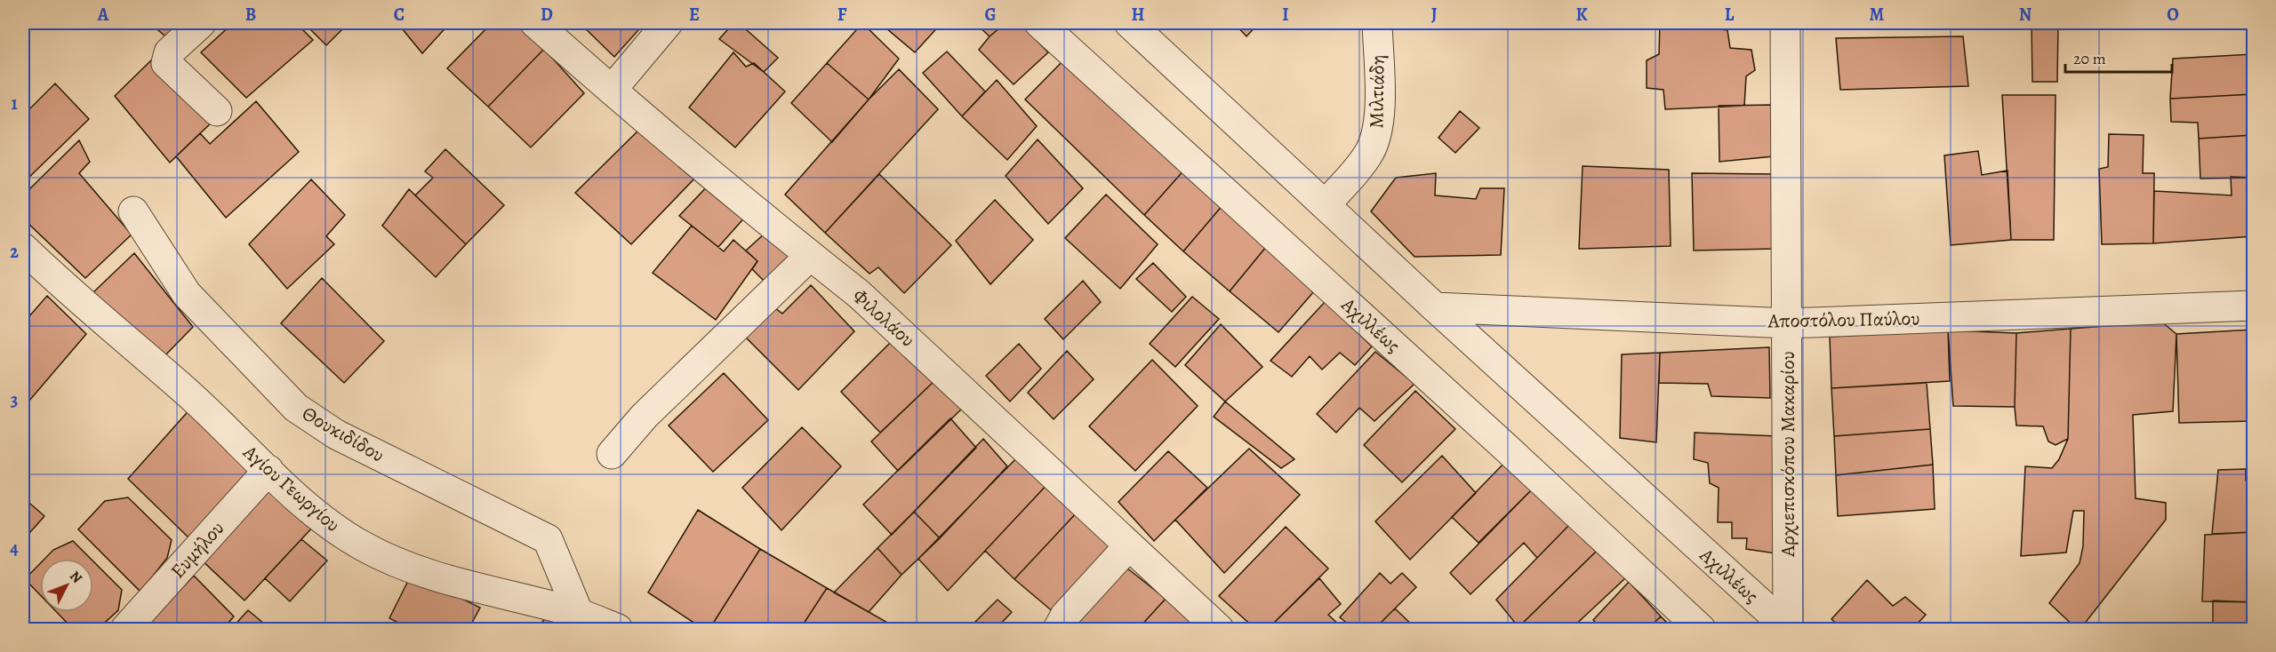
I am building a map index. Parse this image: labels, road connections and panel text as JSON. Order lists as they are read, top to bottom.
{
  "streets": {
    "street": [
      "Μιλτιάδη",
      "Φιλολάου",
      "Αποστόλου Παύλου",
      "Αχιλλέως",
      "Θουκιδίδου",
      "Αρχιεπισκόπου Μακαρίου",
      "Αγίου Γεωργίου",
      "Ευμήλου"
    ]
  },
  "crossings": [
    ["Μιλτιάδη", "Αχιλλέως"],
    ["Αποστόλου Παύλου", "Αχιλλέως"],
    ["Αποστόλου Παύλου", "Αρχιεπισκόπου Μακαρίου"],
    ["Αχιλλέως", "Αρχιεπισκόπου Μακαρίου"],
    ["Θουκιδίδου", "Αγίου Γεωργίου"],
    ["Αγίου Γεωργίου", "Ευμήλου"]
  ],
  "scale_bar": "20 m",
  "north": "top right",
  "grid": {
    "columns": [
      "A",
      "B",
      "C",
      "D",
      "E",
      "F",
      "G",
      "H",
      "I",
      "J",
      "K",
      "L",
      "M",
      "N",
      "O"
    ],
    "rows": [
      "1",
      "2",
      "3",
      "4"
    ]
  }
}
